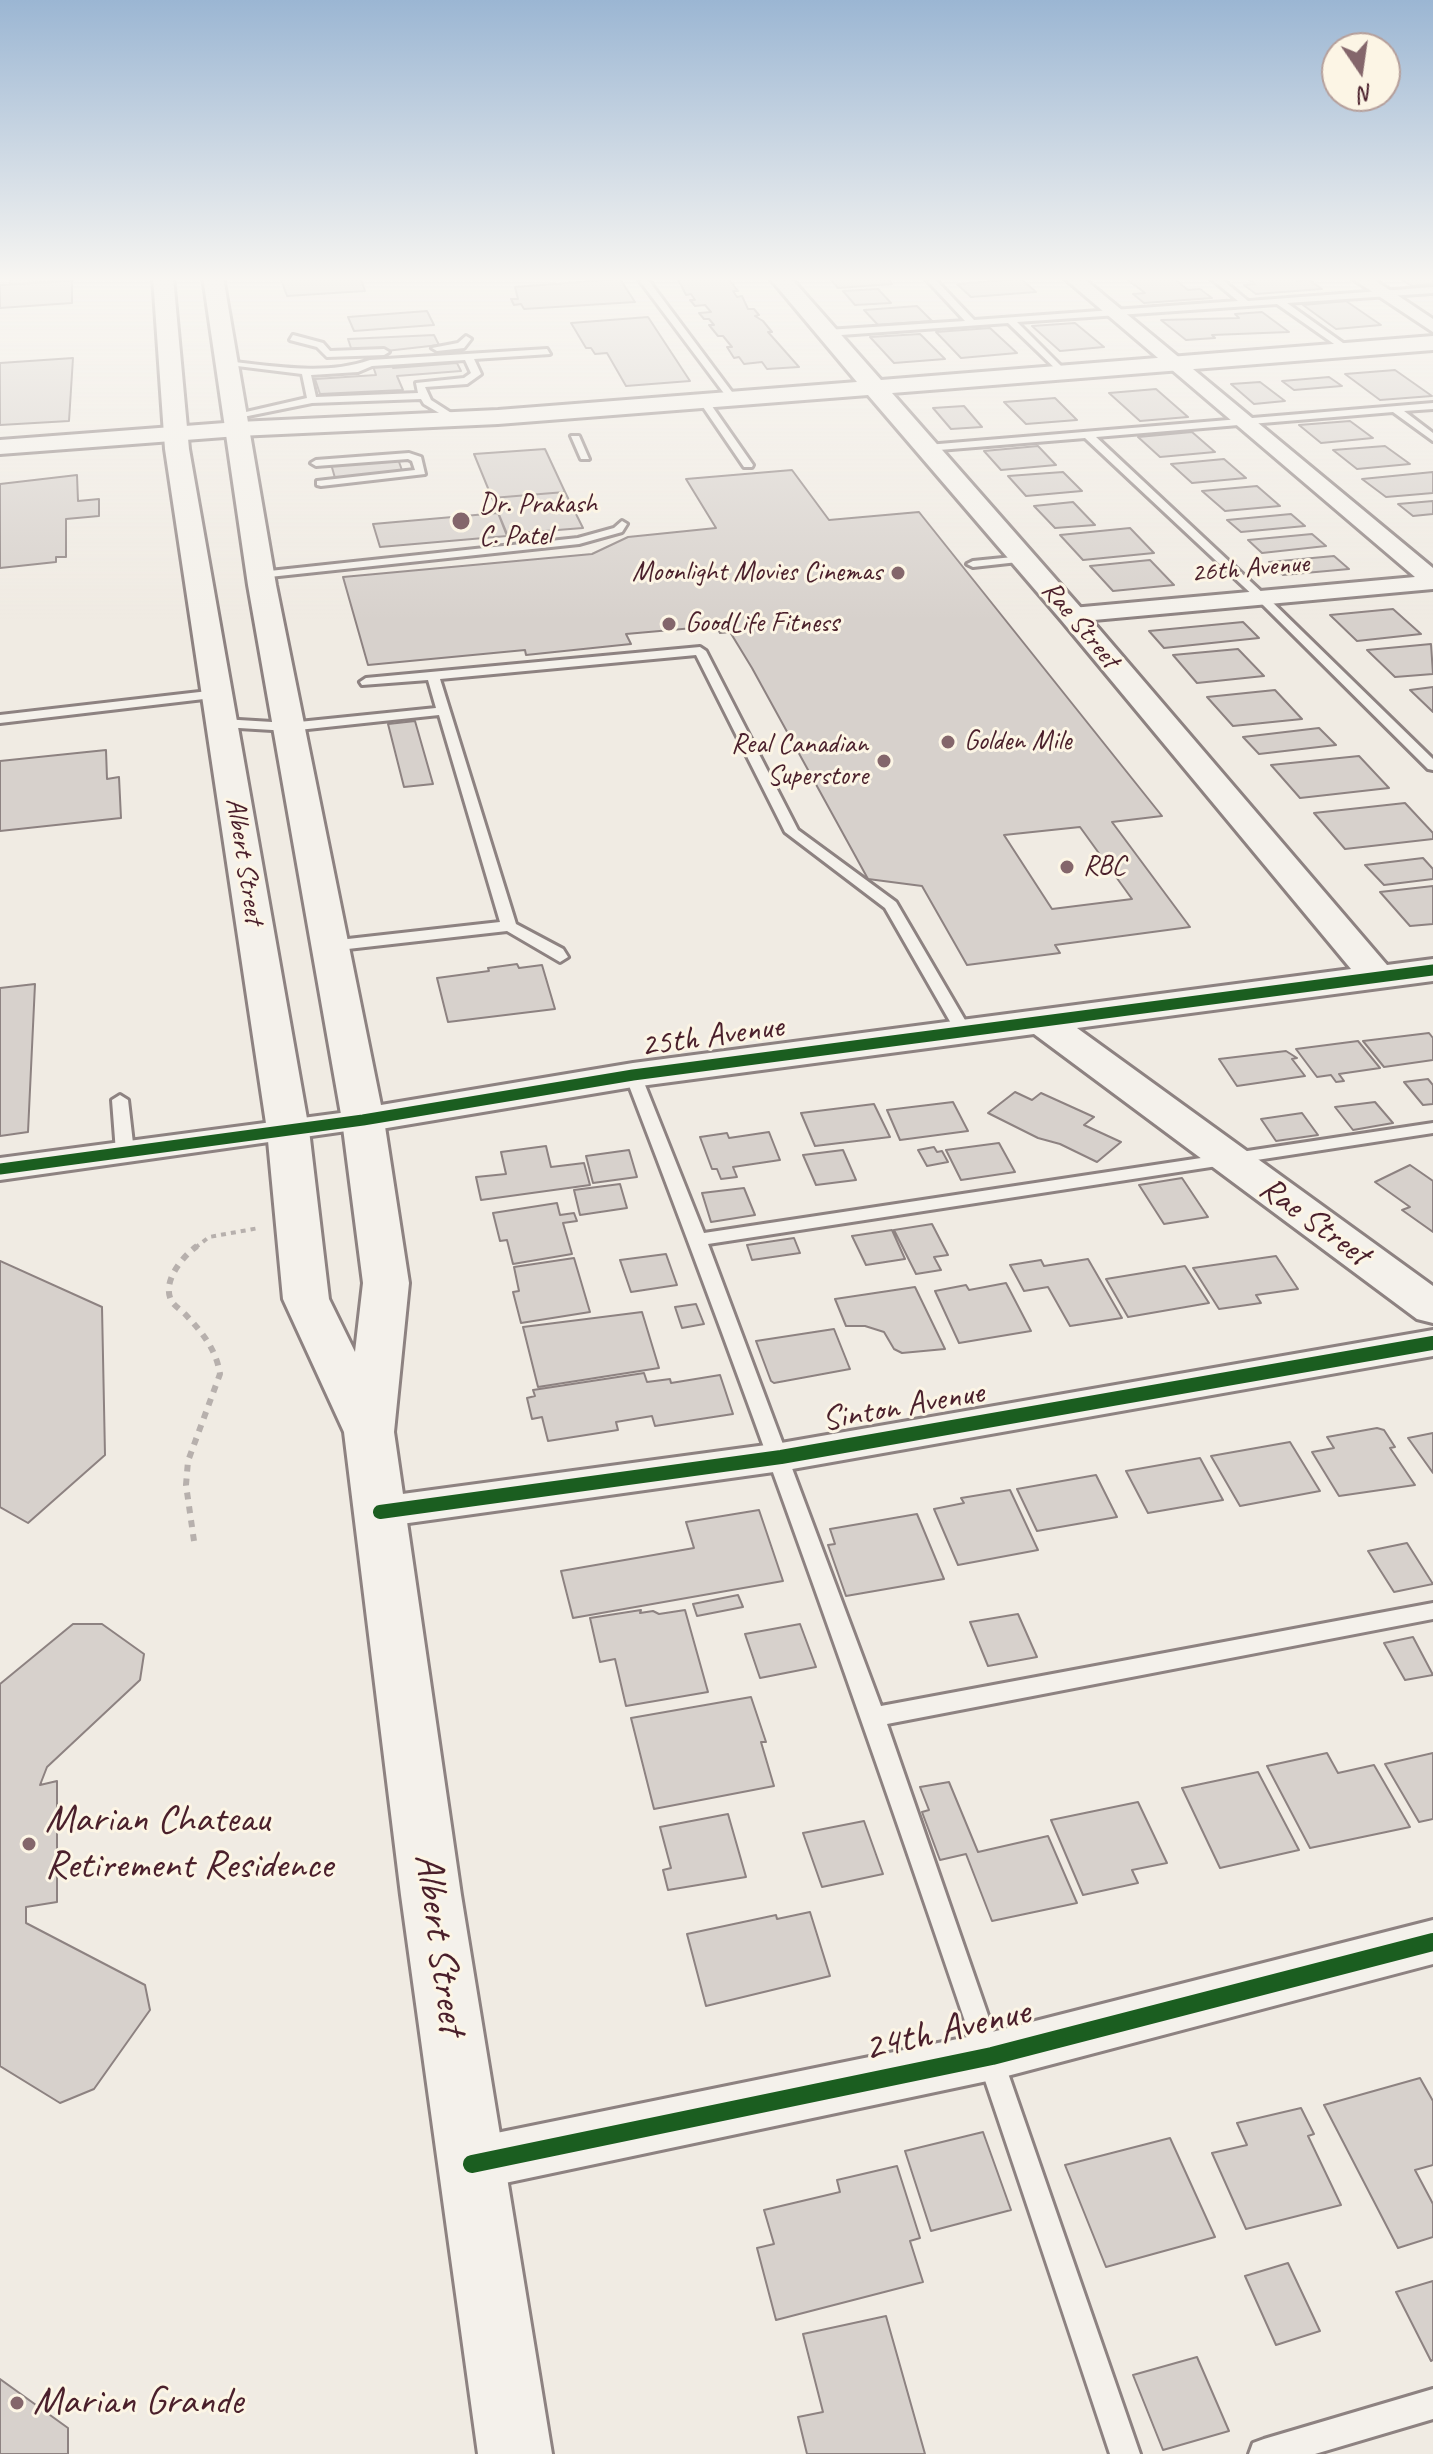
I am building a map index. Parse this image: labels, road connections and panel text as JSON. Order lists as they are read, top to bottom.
{
  "streets": {
    "main road": ["Rae Street", "Albert Street", "25th Avenue"],
    "street": ["26th Avenue", "Sinton Avenue", "24th Avenue"]
  },
  "crossings": [
    ["26th Avenue", "Rae Street"],
    ["Rae Street", "25th Avenue"],
    ["Albert Street", "25th Avenue"],
    ["Albert Street", "Sinton Avenue"],
    ["Albert Street", "24th Avenue"]
  ],
  "places": [
    "Dr. Prakash C. Patel",
    "Moonlight Movies Cinemas",
    "GoodLife Fitness",
    "Golden Mile",
    "Real Canadian Superstore",
    "RBC",
    "Marian Chateau Retirement Residence",
    "Marian Grande"
  ],
  "north": "bottom"
}
